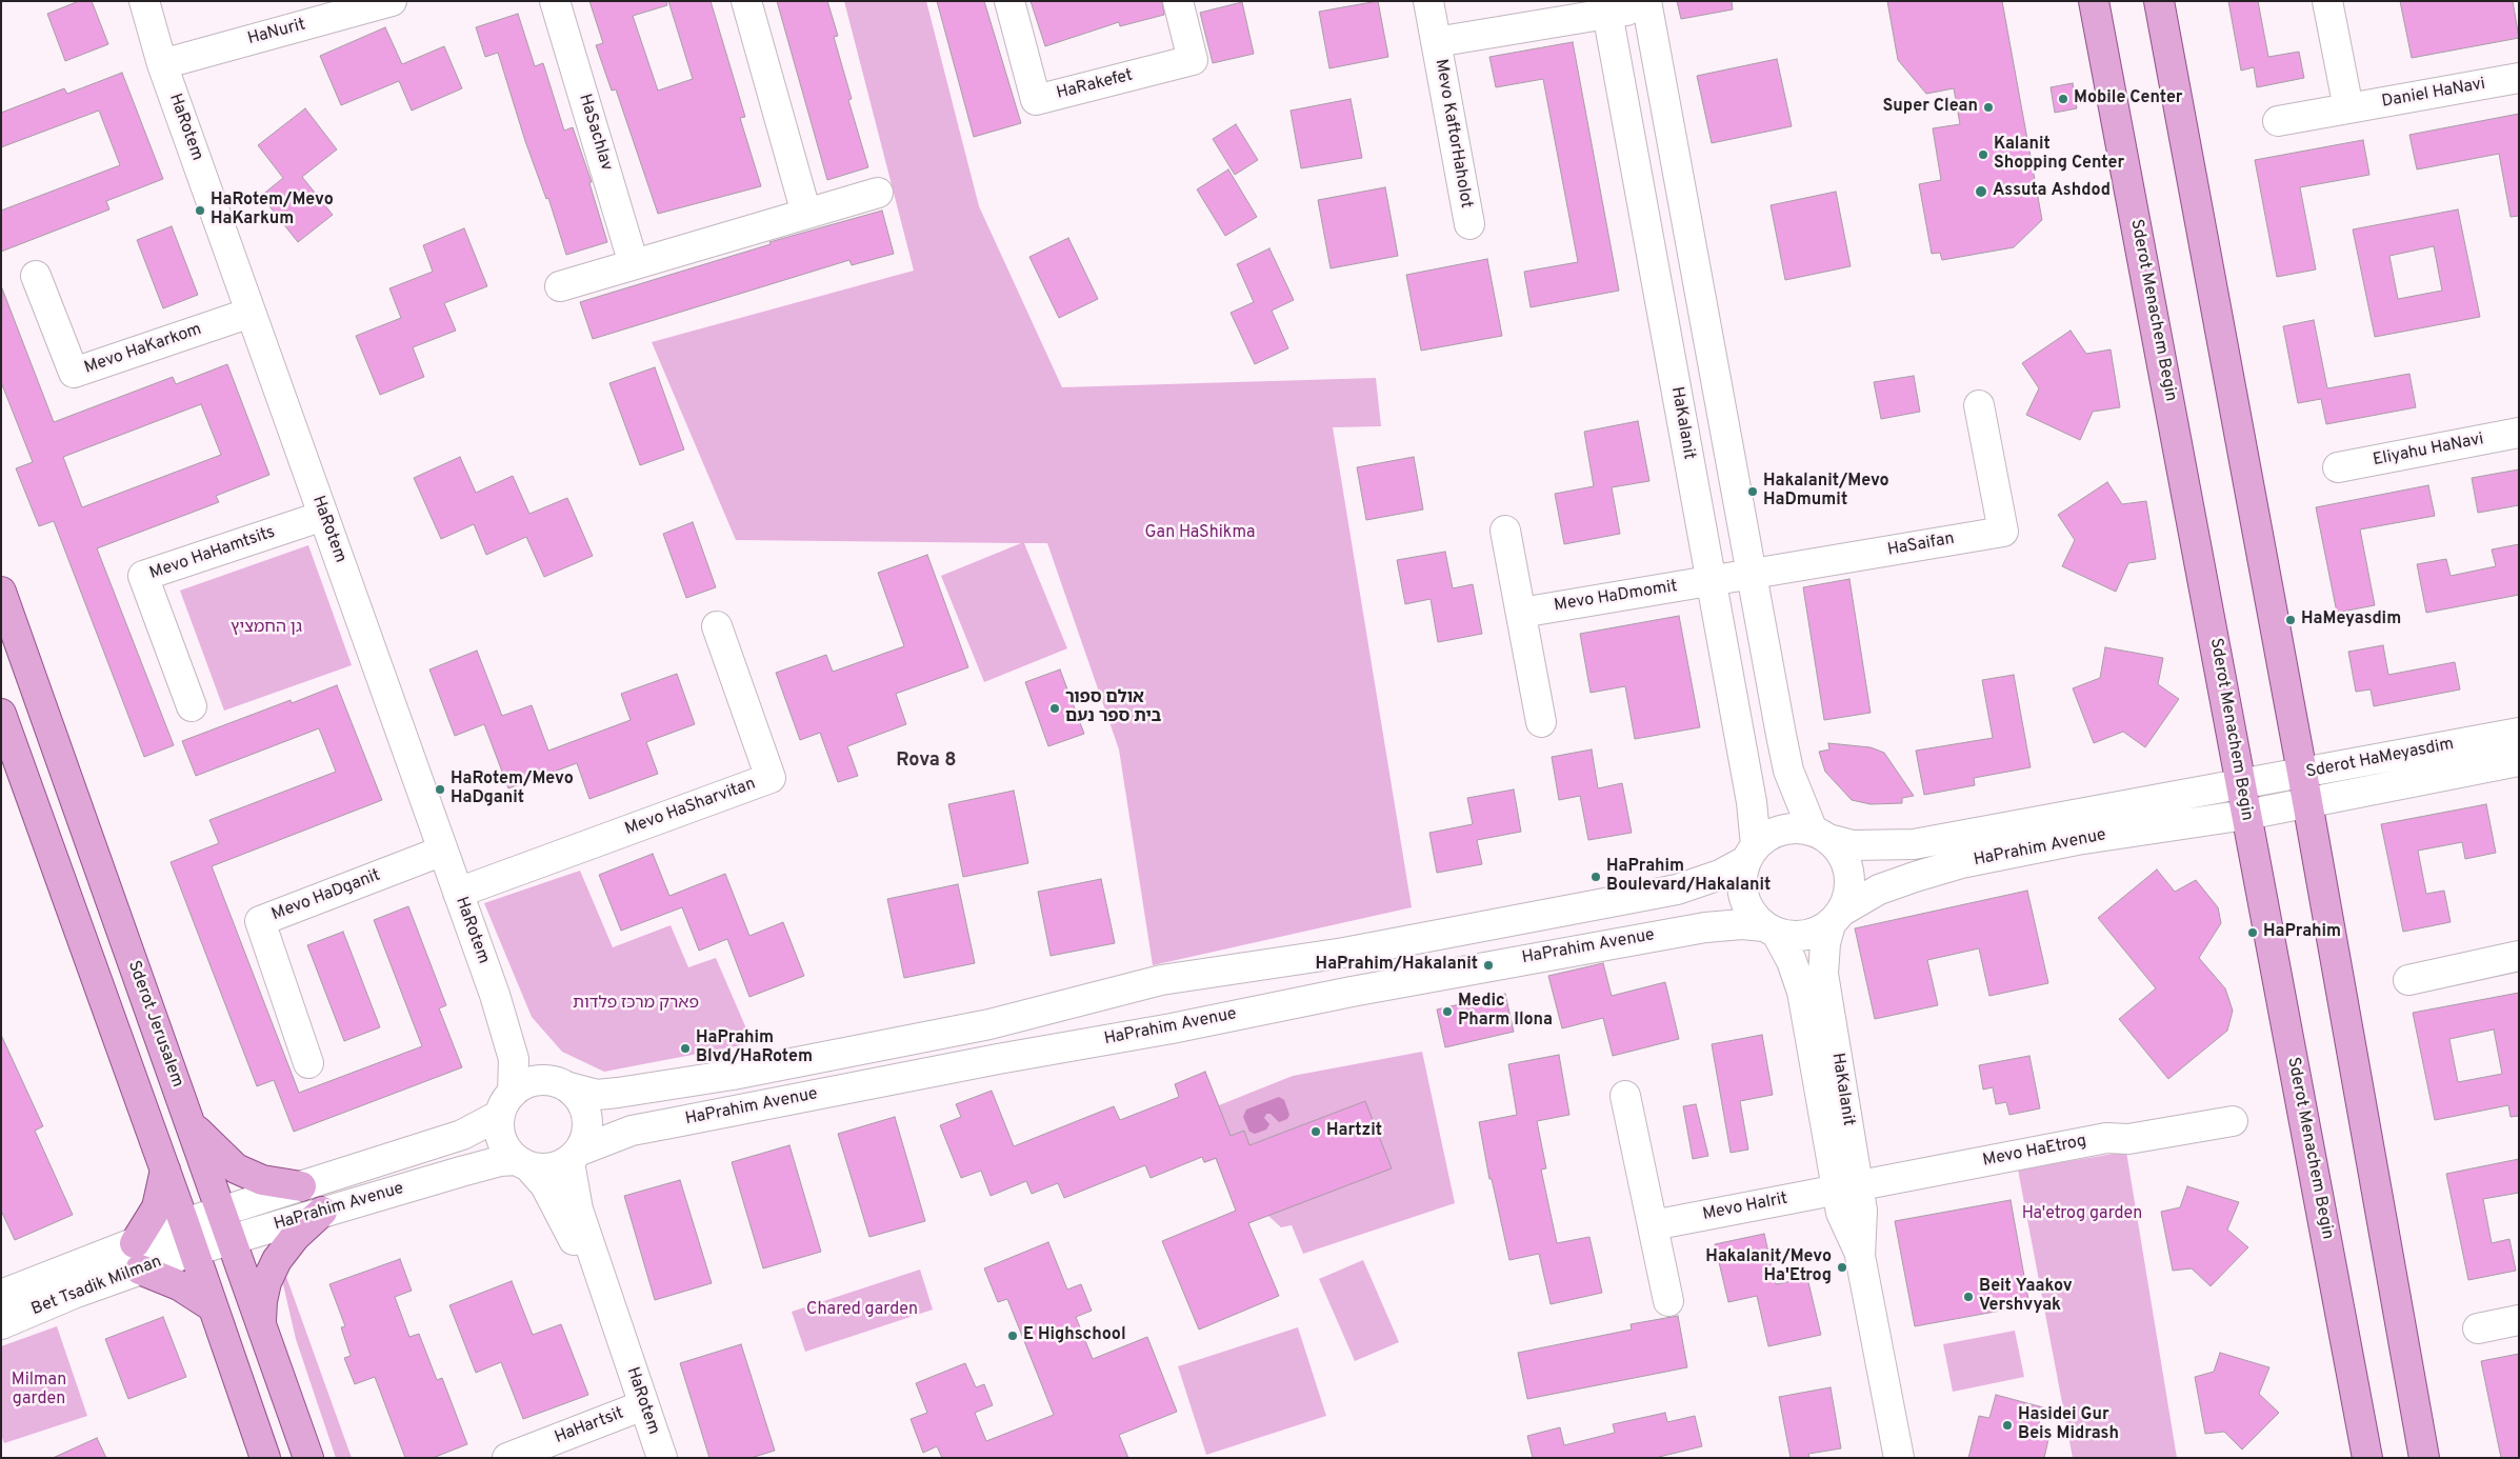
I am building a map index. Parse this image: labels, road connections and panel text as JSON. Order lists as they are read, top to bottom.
{
  "streets": {
    "main road": ["Sderot Menachem Begin", "Sderot Jerusalem"],
    "street": [
      "HaNurit",
      "HaRakefet",
      "Daniel HaNavi",
      "HaRotem",
      "HaSachlav",
      "Mevo KaftorHaholot",
      "Mevo HaKarkom",
      "HaKalanit",
      "Eliyahu HaNavi",
      "HaSaifan",
      "Mevo HaHamtsits",
      "Mevo HaDmomit",
      "Sderot HaMeyasdim",
      "Mevo HaSharvitan",
      "HaPrahim Avenue",
      "Mevo HaDganit",
      "Mevo HaEtrog",
      "Mevo HaIrit",
      "Bet Tsadik Milman",
      "HaHartsit"
    ]
  },
  "crossings": [
    ["HaNurit", "HaRotem"],
    ["HaRotem", "Mevo HaKarkom"],
    ["HaRotem", "Mevo HaHamtsits"],
    ["HaRotem", "Mevo HaSharvitan"],
    ["HaRotem", "HaPrahim Avenue"],
    ["HaRotem", "Mevo HaDganit"],
    ["HaRotem", "HaHartsit"],
    ["Mevo KaftorHaholot", "HaKalanit"],
    ["Sderot Menachem Begin", "Sderot HaMeyasdim"],
    ["Sderot Menachem Begin", "HaPrahim Avenue"],
    ["HaKalanit", "HaSaifan"],
    ["HaKalanit", "Mevo HaDmomit"],
    ["HaKalanit", "HaPrahim Avenue"],
    ["HaKalanit", "Mevo HaEtrog"],
    ["HaKalanit", "Mevo HaIrit"],
    ["HaSaifan", "Mevo HaDmomit"],
    ["Sderot HaMeyasdim", "HaPrahim Avenue"],
    ["HaPrahim Avenue", "Sderot Jerusalem"],
    ["HaPrahim Avenue", "Bet Tsadik Milman"],
    ["Mevo HaEtrog", "Mevo HaIrit"]
  ],
  "districts": ["Rova 8"],
  "parks": [
    "Gan HaShikma",
    "גן החמציץ",
    "פארק מרכז פלדות",
    "Ha'etrog garden",
    "Chared garden",
    "Milman garden"
  ],
  "places": [
    "Mobile Center",
    "Super Clean",
    "Kalanit Shopping Center",
    "Assuta Ashdod",
    "HaRotem/Mevo HaKarkum",
    "Hakalanit/Mevo HaDmumit",
    "HaMeyasdim",
    "אולם ספור בית ספר נעם",
    "HaRotem/Mevo HaDganit",
    "HaPrahim Boulevard/Hakalanit",
    "HaPrahim",
    "HaPrahim/Hakalanit",
    "Medic Pharm Ilona",
    "HaPrahim Blvd/HaRotem",
    "Hartzit",
    "Hakalanit/Mevo Ha'Etrog",
    "Beit Yaakov Vershvyak",
    "E Highschool",
    "Hasidei Gur Beis Midrash"
  ]
}
